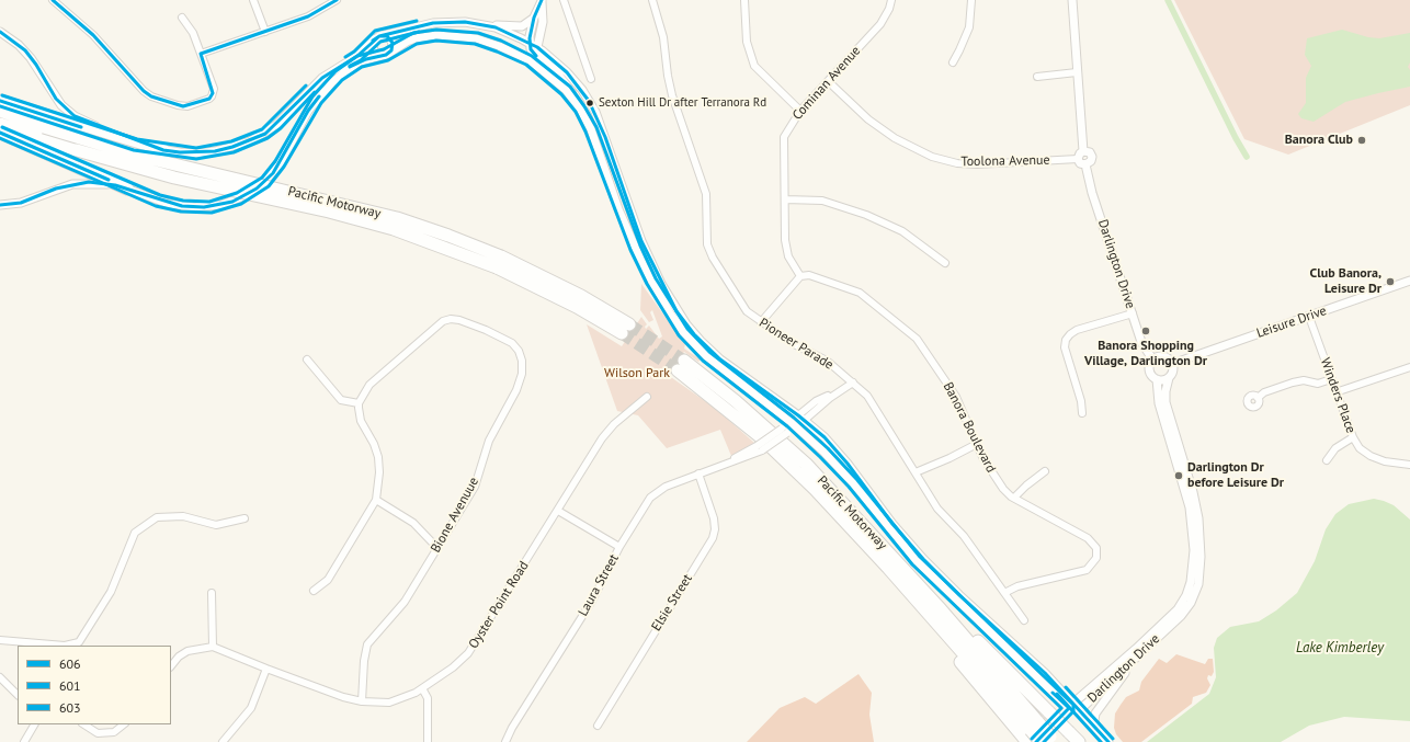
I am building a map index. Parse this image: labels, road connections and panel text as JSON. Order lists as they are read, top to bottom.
{
  "streets": {
    "highway": ["Pacific Motorway"],
    "street": [
      "Cominan Avenue",
      "Toolona Avenue",
      "Darlington Drive",
      "Leisure Drive",
      "Pioneer Parade",
      "Winders Place",
      "Banora Boulevard",
      "Bione Avenuue",
      "Laura Street",
      "Elsie Street",
      "Oyster Point Road"
    ]
  },
  "crossings": [
    ["Cominan Avenue", "Toolona Avenue"],
    ["Cominan Avenue", "Banora Boulevard"],
    ["Toolona Avenue", "Darlington Drive"],
    ["Darlington Drive", "Leisure Drive"],
    ["Leisure Drive", "Winders Place"],
    ["Pioneer Parade", "Banora Boulevard"],
    ["Bione Avenuue", "Oyster Point Road"],
    ["Laura Street", "Elsie Street"]
  ],
  "water": ["Lake Kimberley"],
  "parks": ["Wilson Park"],
  "places": [
    "Sexton Hill Dr after Terranora Rd",
    "Banora Club",
    "Club Banora, Leisure Dr",
    "Banora Shopping Village, Darlington Dr",
    "Darlington Dr before Leisure Dr"
  ],
  "lines": ["transit line 606", "transit line 603", "transit line 601"],
  "legend": ["606", "601", "603"]
}
